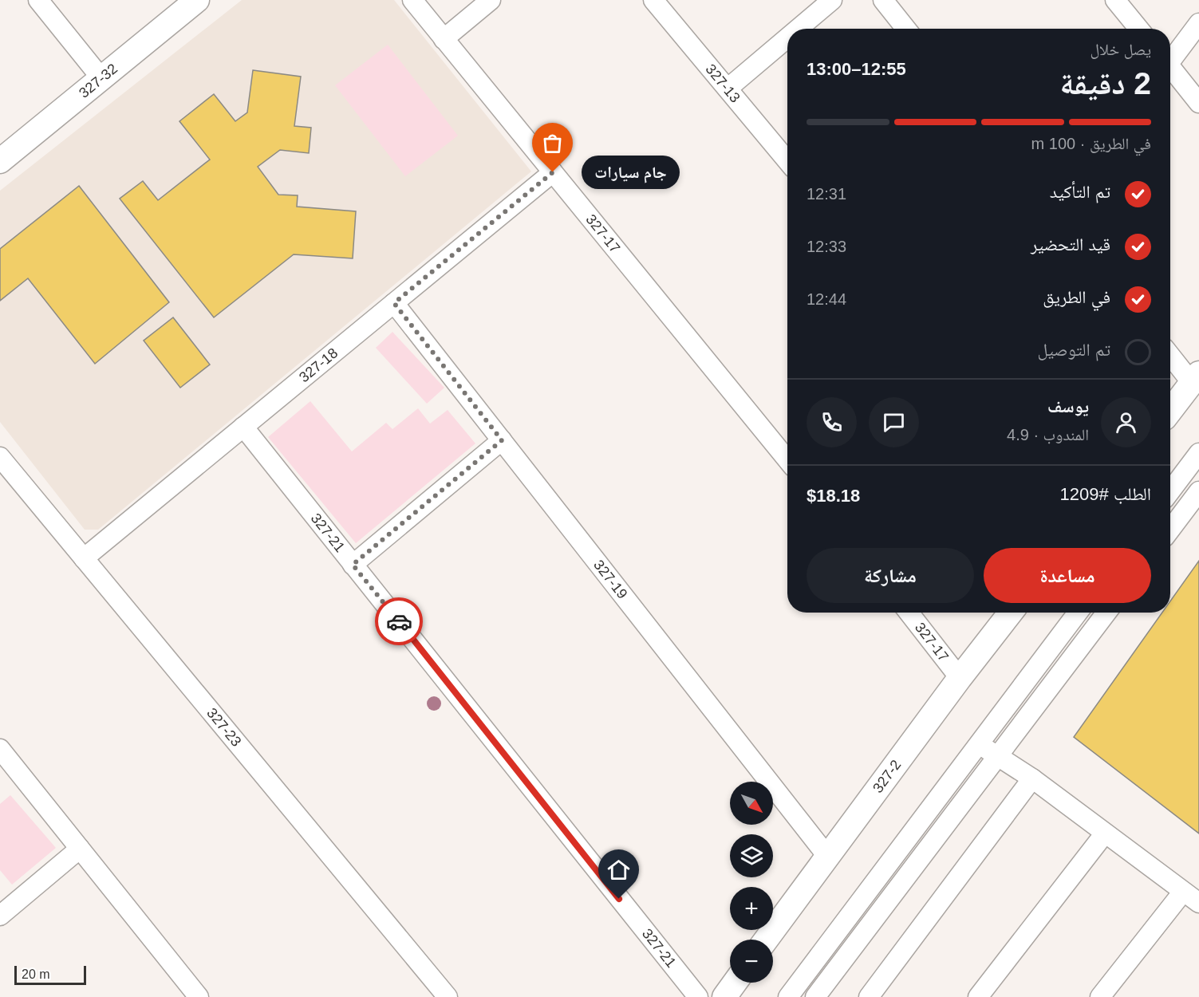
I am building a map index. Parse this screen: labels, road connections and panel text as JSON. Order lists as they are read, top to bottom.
{
  "streets": {
    "street": [
      "327-32",
      "327-13",
      "327-17",
      "327-18",
      "327-21",
      "327-19",
      "327-23",
      "327-2"
    ]
  },
  "crossings": [
    ["327-17", "327-18"],
    ["327-17", "327-2"],
    ["327-18", "327-21"],
    ["327-18", "327-19"],
    ["327-18", "327-23"],
    ["327-19", "327-2"]
  ],
  "places": ["جام سيارات"],
  "scale_bar": "20 m",
  "north": "bottom right",
  "page": {
    "heading": ["2 دقيقة", "يصل خلال", "12:55–13:00"],
    "panel": [
      "يوسف",
      "المندوب · 4.9",
      "الطلب #1209",
      "$18.18"
    ],
    "bar": "في الطريق · 100 m",
    "bubble": "جام سيارات",
    "list": [
      ["تم التأكيد", "12:31"],
      ["قيد التحضير", "12:33"],
      ["في الطريق", "12:44"],
      "تم التوصيل"
    ],
    "buttons": ["مساعدة", "مشاركة"],
    "map_buttons": ["+", "−"],
    "scale": "20 m"
  }
}
